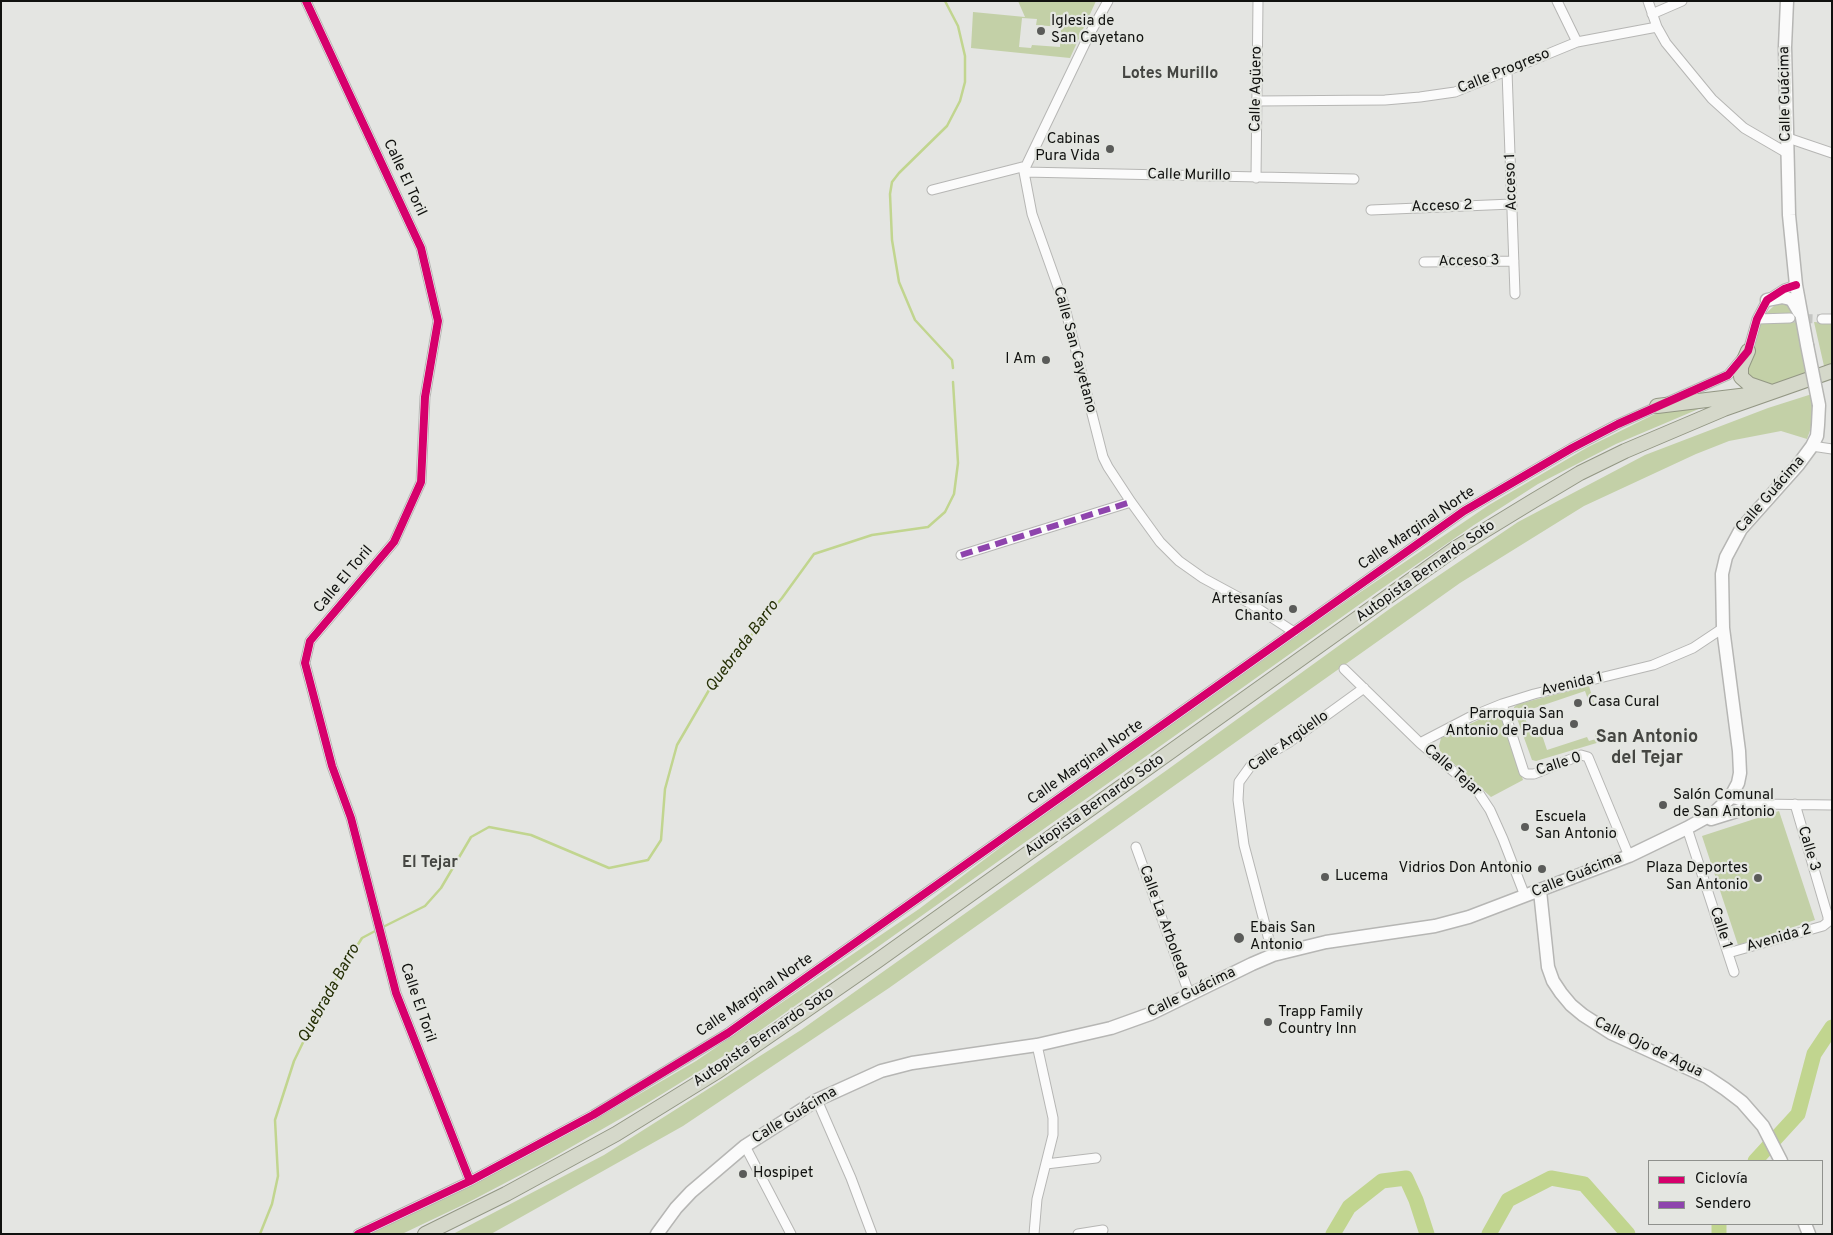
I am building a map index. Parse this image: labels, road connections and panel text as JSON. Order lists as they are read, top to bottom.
{
  "streets": {
    "highway": ["Autopista Bernardo Soto"],
    "main road": ["Calle Guácima", "Calle Ojo de Agua"],
    "street": [
      "Calle Progreso",
      "Calle Agüero",
      "Calle Murillo",
      "Calle El Toril",
      "Acceso 1",
      "Acceso 2",
      "Acceso 3",
      "Calle San Cayetano",
      "Calle Marginal Norte",
      "Avenida 1",
      "Calle Argüello",
      "Calle 0",
      "Calle Tejar",
      "Calle 3",
      "Calle La Arboleda",
      "Calle 1",
      "Avenida 2"
    ]
  },
  "crossings": [
    ["Calle Progreso", "Calle Agüero"],
    ["Calle Progreso", "Acceso 1"],
    ["Calle Agüero", "Calle Murillo"],
    ["Calle Guácima", "Avenida 1"],
    ["Calle Guácima", "Calle Argüello"],
    ["Calle Guácima", "Calle 0"],
    ["Calle Guácima", "Calle Tejar"],
    ["Calle Guácima", "Calle La Arboleda"],
    ["Calle Guácima", "Calle 1"],
    ["Calle Guácima", "Calle Ojo de Agua"],
    ["Calle Murillo", "Calle San Cayetano"],
    ["Calle El Toril", "Calle Marginal Norte"],
    ["Acceso 1", "Acceso 2"],
    ["Acceso 1", "Acceso 3"],
    ["Calle San Cayetano", "Calle Marginal Norte"],
    ["Avenida 1", "Calle 0"],
    ["Avenida 1", "Calle Tejar"],
    ["Calle Argüello", "Calle Tejar"],
    ["Calle 3", "Avenida 2"],
    ["Calle 1", "Avenida 2"]
  ],
  "districts": ["Lotes Murillo", "San Antonio del Tejar", "El Tejar"],
  "water": ["Quebrada Barro"],
  "places": [
    "Iglesia de San Cayetano",
    "Cabinas Pura Vida",
    "I Am",
    "Artesanías Chanto",
    "Casa Cural",
    "Parroquia San Antonio de Padua",
    "Salón Comunal de San Antonio",
    "Escuela San Antonio",
    "Vidrios Don Antonio",
    "Lucema",
    "Plaza Deportes San Antonio",
    "Ebais San Antonio",
    "Trapp Family Country Inn",
    "Hospipet"
  ],
  "legend": ["Ciclovía", "Sendero"]
}
